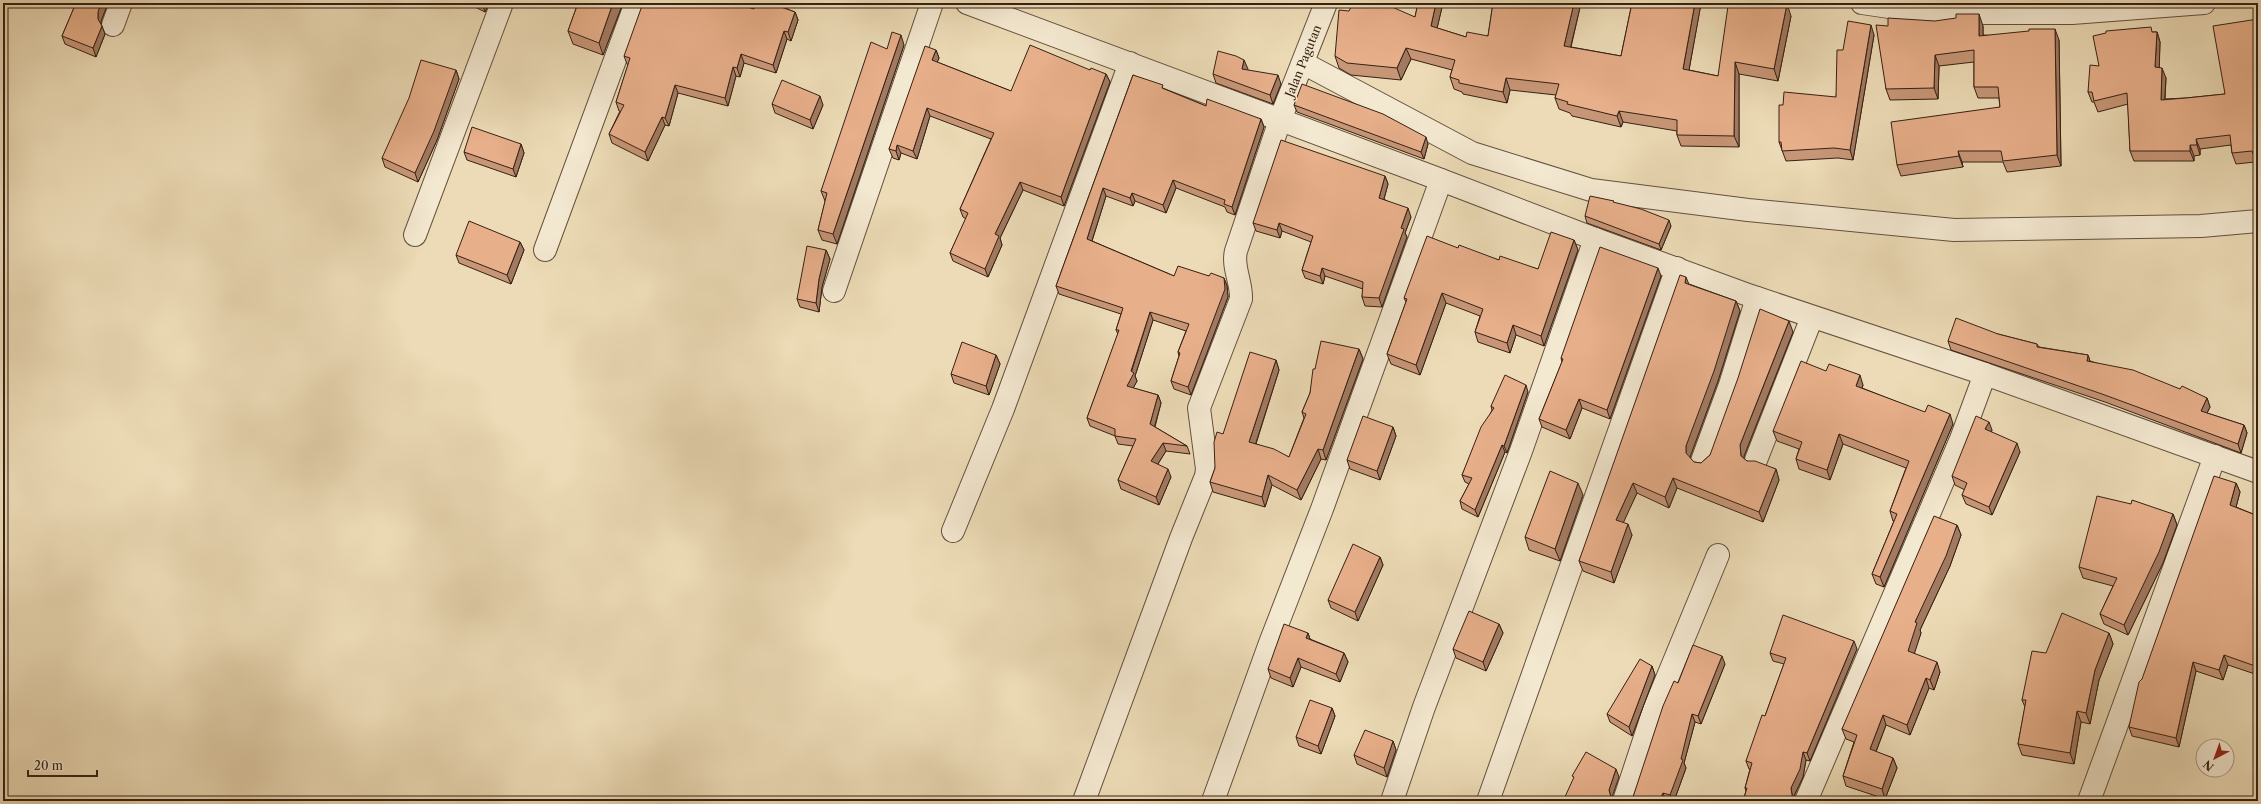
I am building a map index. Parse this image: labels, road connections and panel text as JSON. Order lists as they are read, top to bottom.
{
  "streets": {
    "street": ["Jalan Pagutan"]
  },
  "scale_bar": "20 m",
  "north": "bottom left"
}
